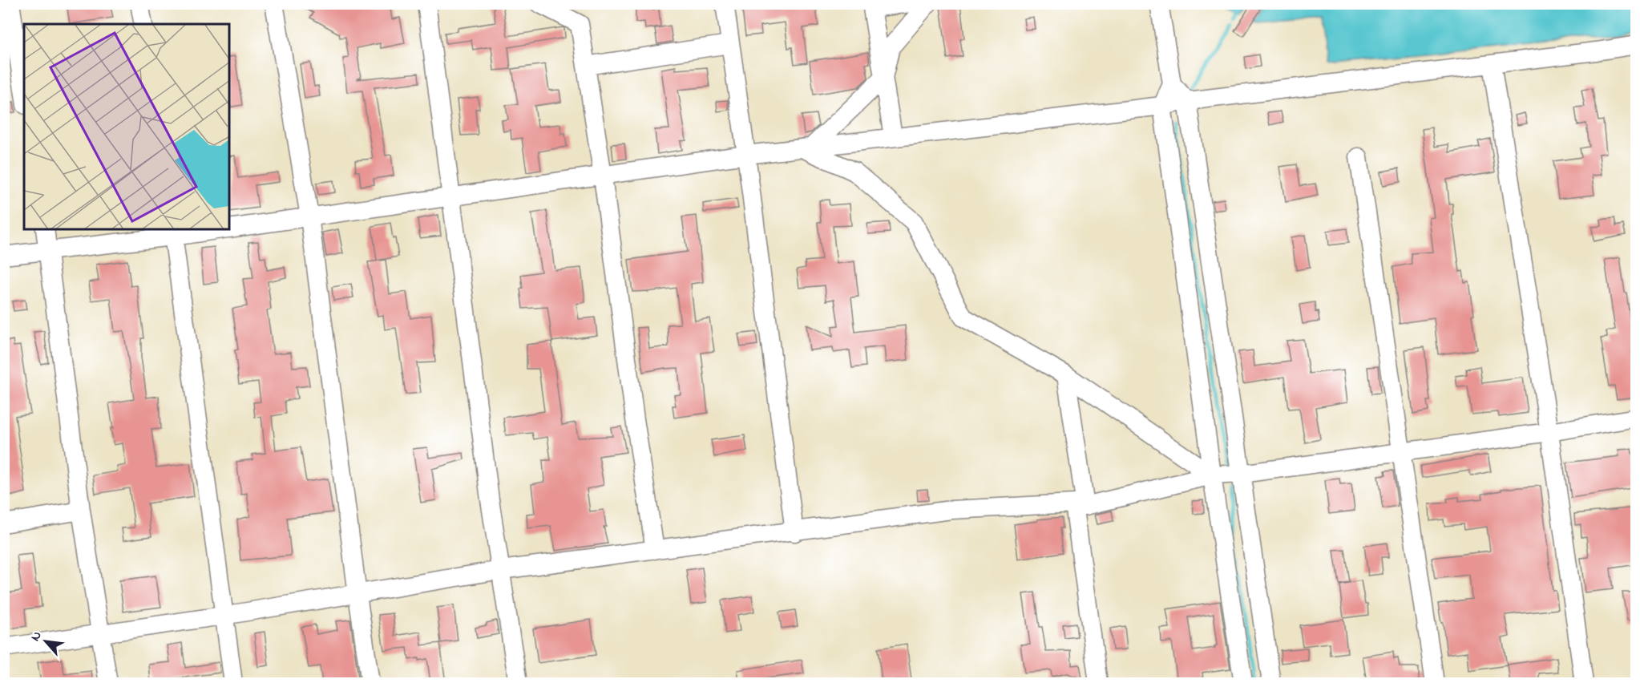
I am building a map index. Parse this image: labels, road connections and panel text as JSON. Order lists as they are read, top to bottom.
{
  "north": "top left"
}
